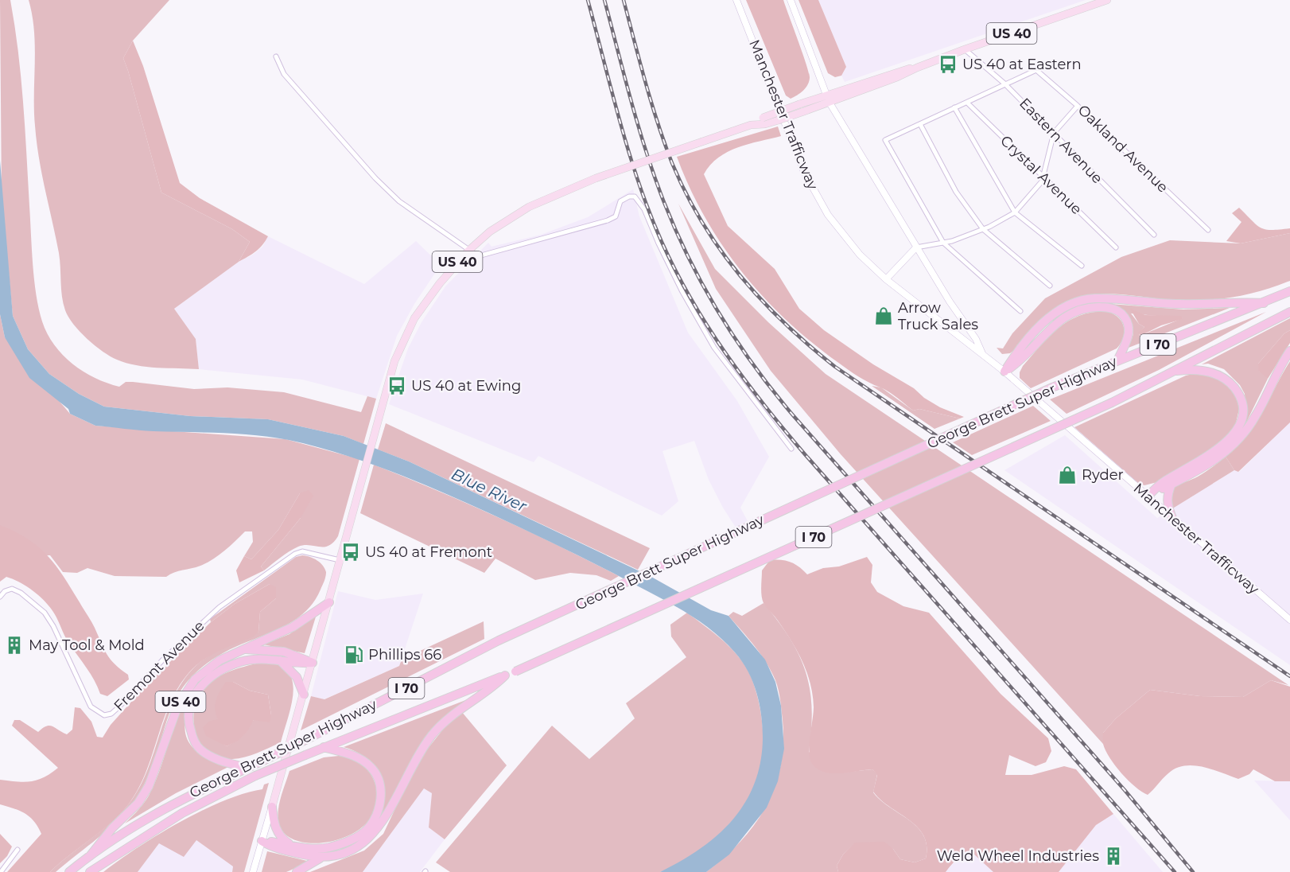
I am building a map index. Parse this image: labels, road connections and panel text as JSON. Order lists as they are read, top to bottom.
{
  "streets": {
    "highway": ["US 40", "I 70", "George Brett Super Highway"],
    "main road": ["Manchester Trafficway"],
    "street": [
      "Eastern Avenue",
      "Oakland Avenue",
      "Crystal Avenue",
      "Fremont Avenue"
    ]
  },
  "crossings": [
    ["US 40", "Eastern Avenue"],
    ["US 40", "George Brett Super Highway"],
    ["US 40", "Fremont Avenue"],
    ["Eastern Avenue", "Oakland Avenue"]
  ],
  "water": ["Blue River"],
  "places": {
    "bus stop": ["US 40 at Eastern", "US 40 at Ewing", "US 40 at Fremont"],
    "shop": ["Arrow Truck Sales", "Ryder"],
    "building": ["May Tool & Mold", "Weld Wheel Industries"],
    "fuel station": ["Phillips 66"]
  }
}
